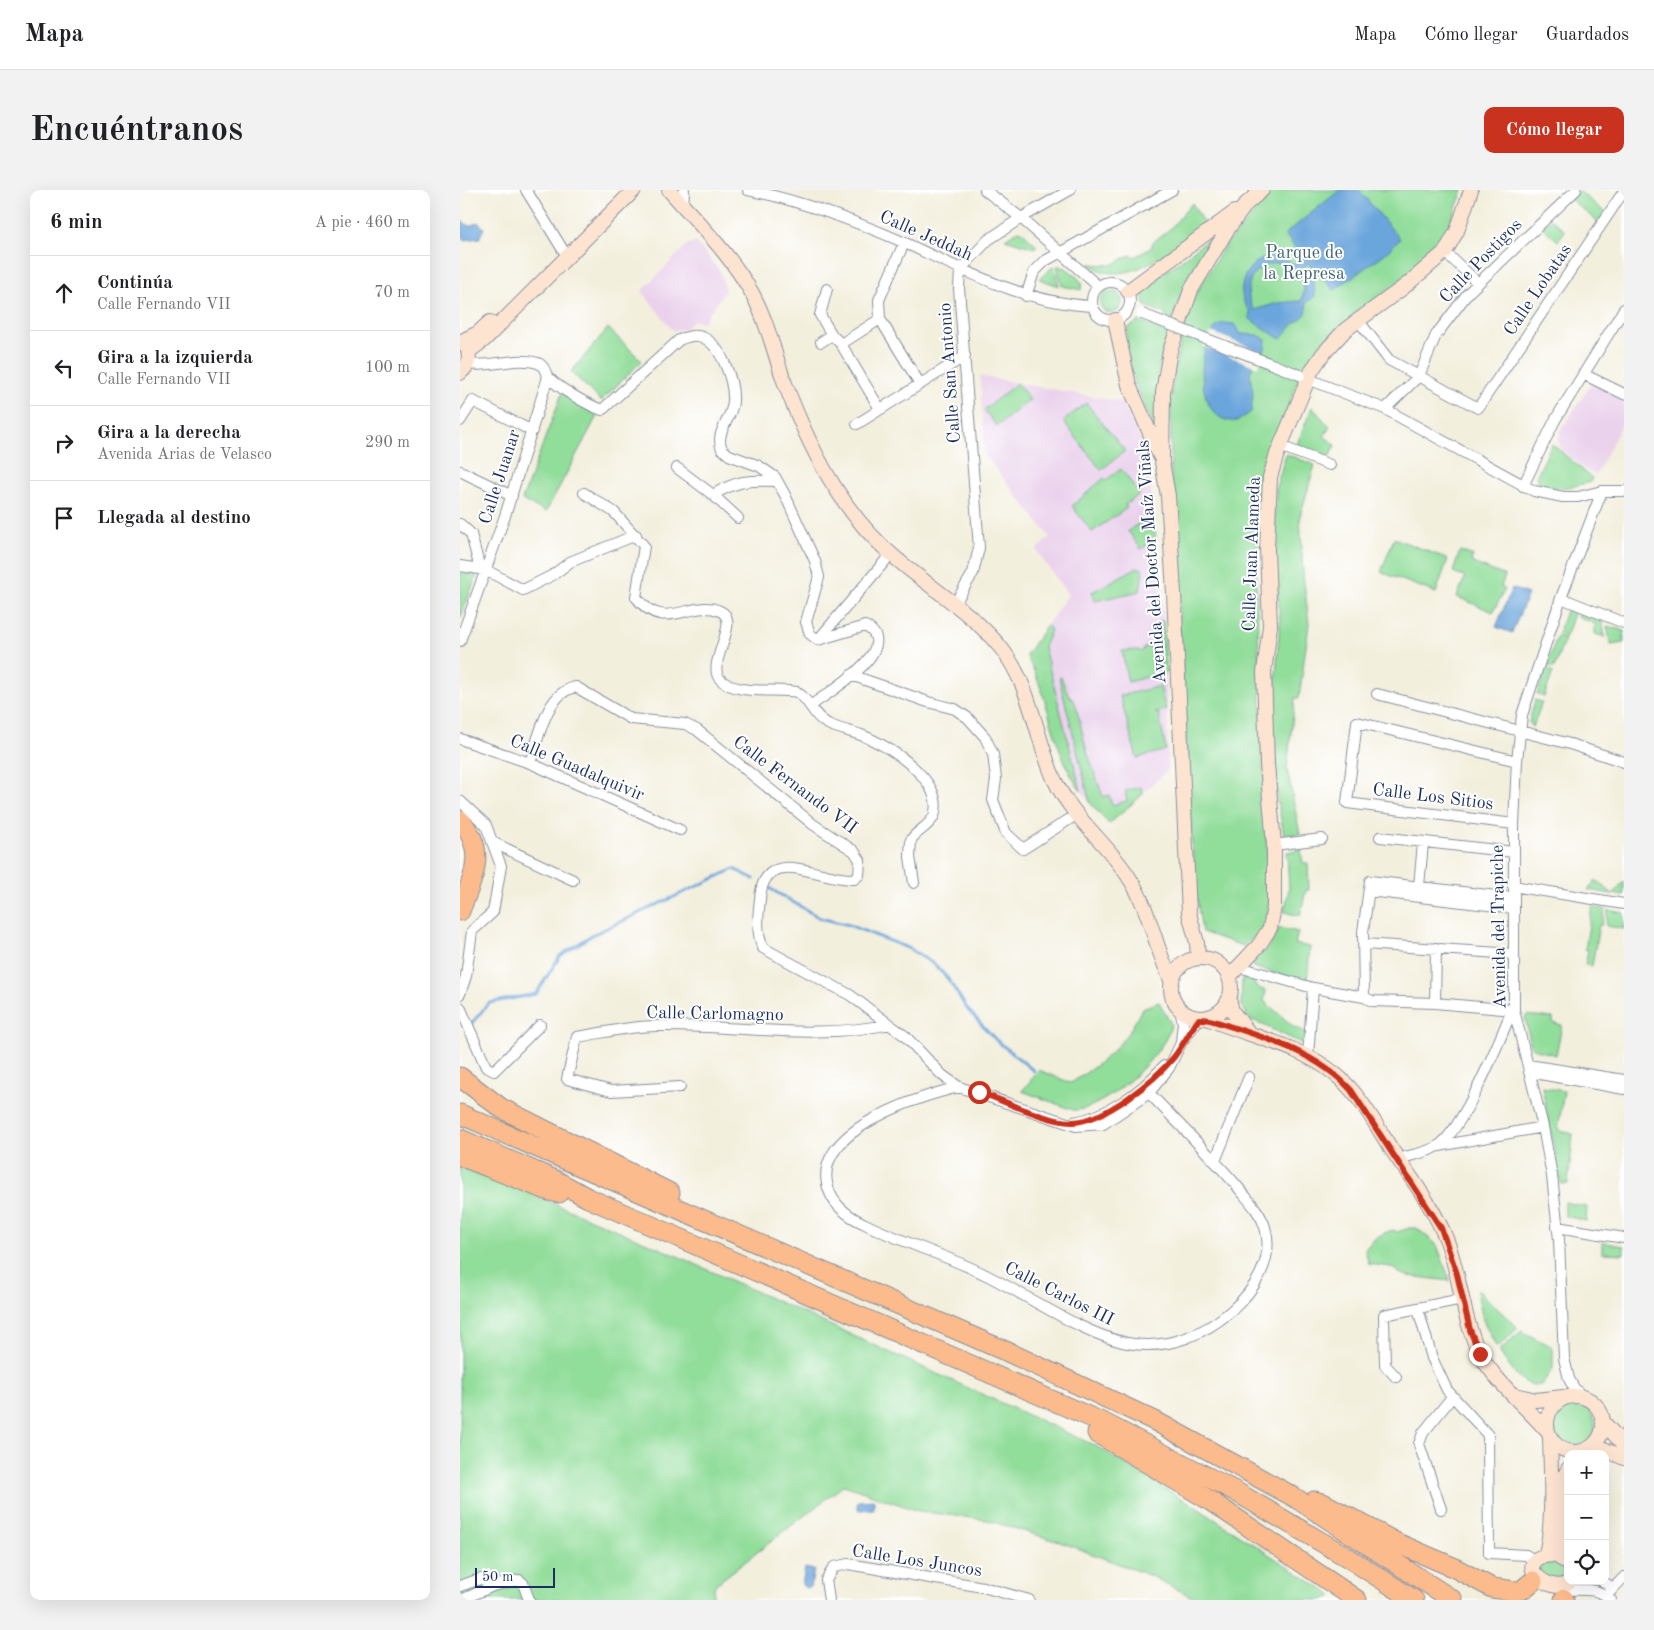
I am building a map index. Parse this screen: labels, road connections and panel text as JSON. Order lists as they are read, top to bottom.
{
  "streets": {
    "main road": ["Calle Juan Alameda", "Avenida del Doctor Maíz Viñals"],
    "street": [
      "Calle Jeddah",
      "Calle Postigos",
      "Calle Lobatas",
      "Calle San Antonio",
      "Calle Juanar",
      "Calle Guadalquivir",
      "Calle Fernando VII",
      "Calle Los Sitios",
      "Avenida del Trapiche",
      "Calle Carlomagno",
      "Calle Carlos III",
      "Calle Los Juncos"
    ]
  },
  "crossings": [
    ["Calle Jeddah", "Calle San Antonio"],
    ["Calle Postigos", "Calle Lobatas"],
    ["Calle Juan Alameda", "Avenida del Doctor Maíz Viñals"],
    ["Calle Juan Alameda", "Calle Fernando VII"],
    ["Avenida del Doctor Maíz Viñals", "Calle Fernando VII"],
    ["Calle Guadalquivir", "Calle Fernando VII"],
    ["Calle Fernando VII", "Calle Carlomagno"],
    ["Calle Fernando VII", "Calle Carlos III"],
    ["Calle Los Sitios", "Avenida del Trapiche"]
  ],
  "parks": ["Parque de la Represa"],
  "scale_bar": "50 m",
  "page": {
    "header": "Mapa",
    "nav": ["Mapa", "Cómo llegar", "Guardados"],
    "buttons": "Cómo llegar",
    "title": "Encuéntranos",
    "heading": ["6 min", "A pie · 460 m"],
    "list": [
      ["Continúa", "Calle Fernando VII", "70 m"],
      ["Gira a la izquierda", "Calle Fernando VII", "100 m"],
      ["Gira a la derecha", "Avenida Arias de Velasco", "290 m"],
      "Llegada al destino"
    ],
    "map_buttons": ["+", "−"],
    "scale": "50 m"
  }
}
